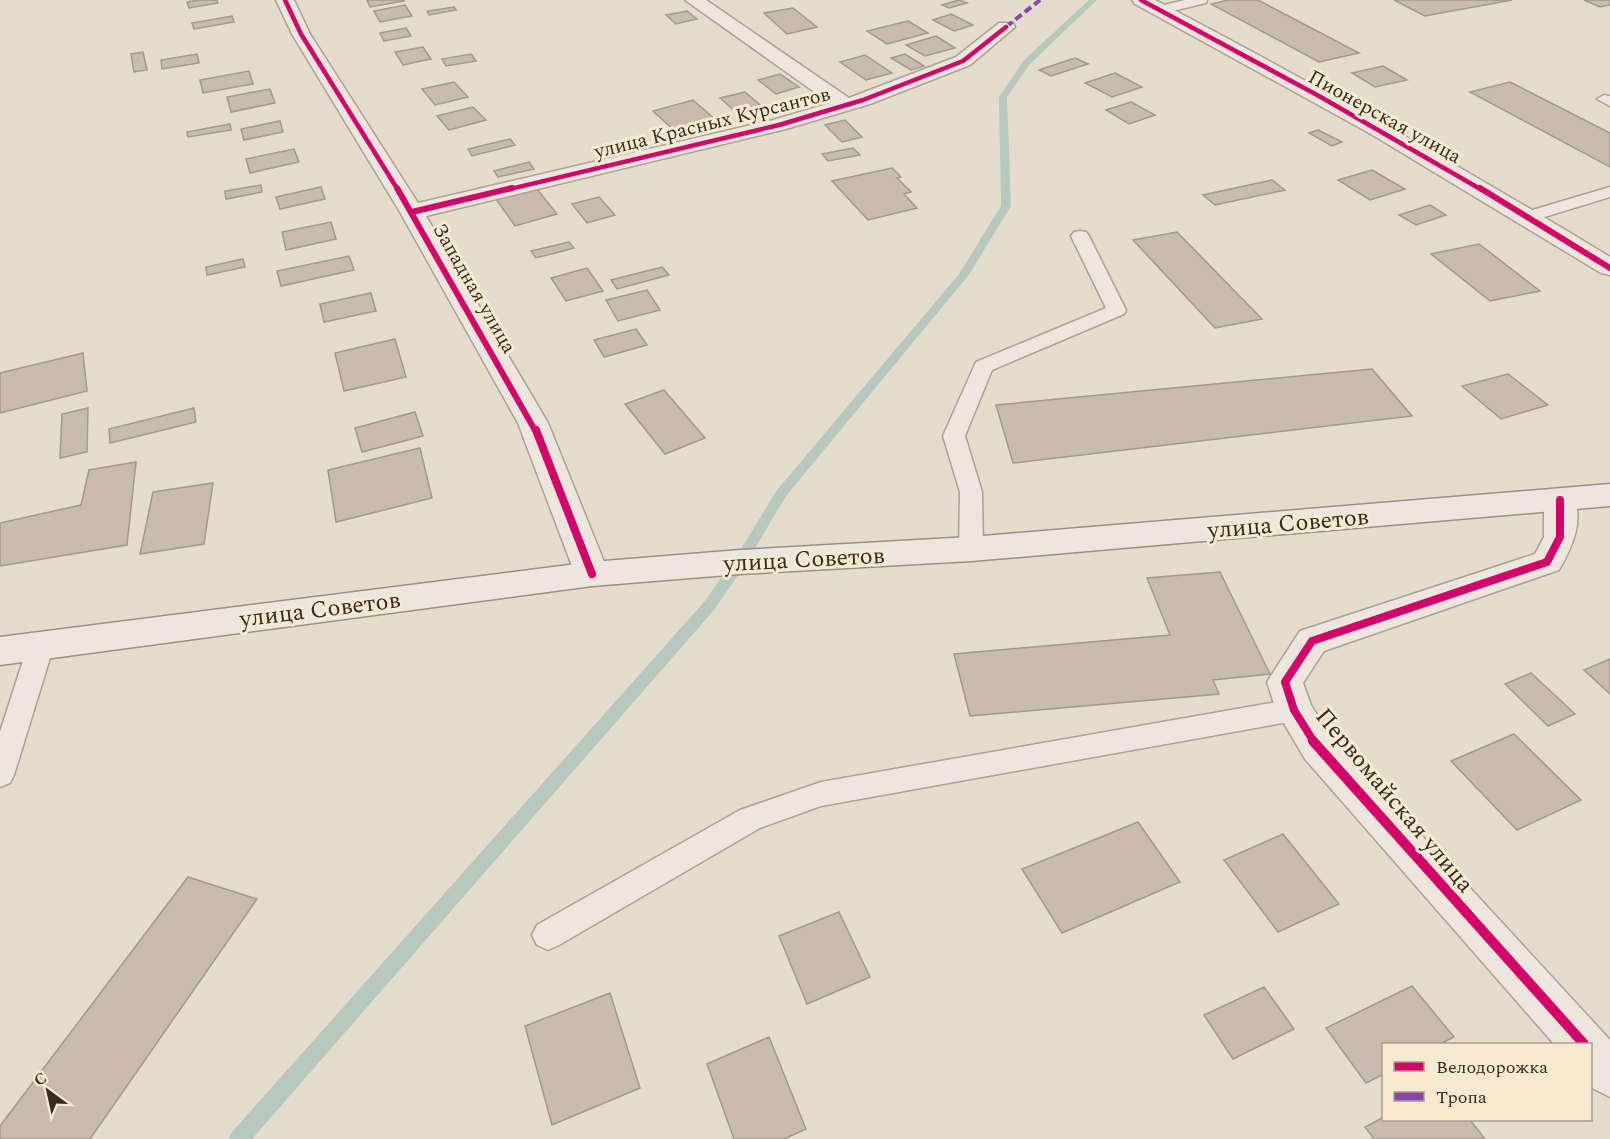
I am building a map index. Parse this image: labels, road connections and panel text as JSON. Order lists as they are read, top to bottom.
{
  "streets": {
    "street": [
      "Пионерская улица",
      "улица Красных Курсантов",
      "Западная улица",
      "улица Советов",
      "Первомайская улица"
    ]
  },
  "crossings": [
    ["улица Красных Курсантов", "Западная улица"],
    ["Западная улица", "улица Советов"],
    ["улица Советов", "Первомайская улица"]
  ],
  "legend": ["Велодорожка", "Тропа"],
  "north": "top left"
}
